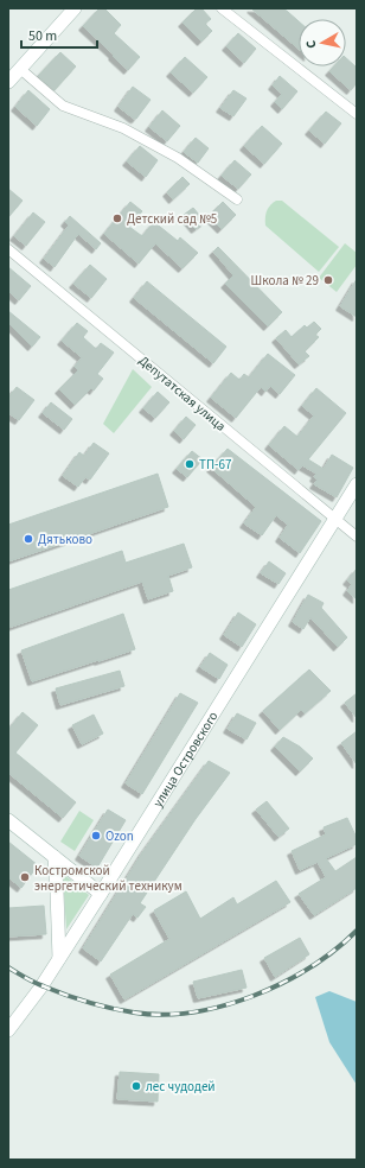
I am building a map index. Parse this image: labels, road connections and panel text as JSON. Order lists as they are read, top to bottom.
{
  "streets": {
    "main road": ["улица Островского"],
    "street": ["Депутатская улица"]
  },
  "crossings": [
    ["Депутатская улица", "улица Островского"]
  ],
  "places": [
    "Детский сад №5",
    "Школа № 29",
    "ТП-67",
    "Дятьково",
    "Ozon",
    "Костромской энергетический техникум",
    "лес чудодей"
  ],
  "scale_bar": "50 m",
  "north": "left"
}
